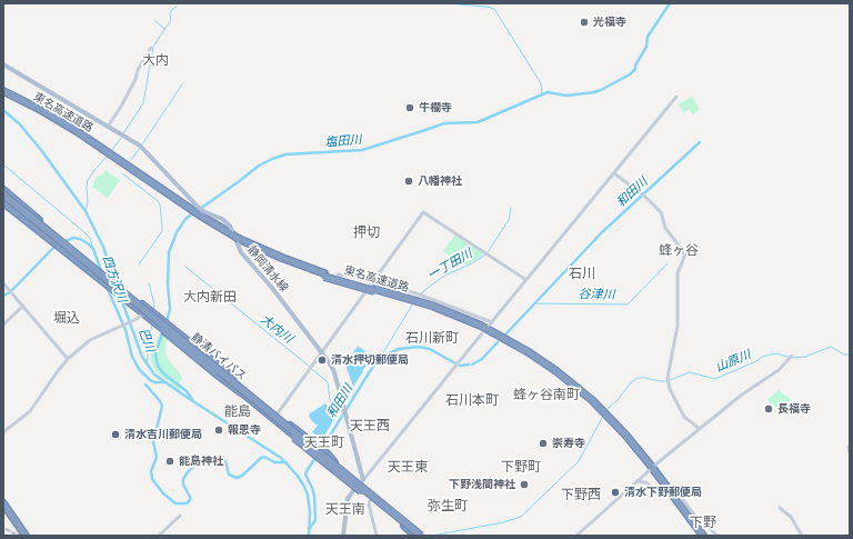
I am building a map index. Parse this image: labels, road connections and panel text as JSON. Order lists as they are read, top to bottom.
{
  "streets": {
    "highway": ["東名高速道路", "静清バイパス"],
    "main road": ["静岡清水線"]
  },
  "crossings": [
    ["東名高速道路", "静岡清水線"]
  ],
  "districts": [
    "大内",
    "押切",
    "蜂ヶ谷",
    "石川",
    "大内新田",
    "堀込",
    "石川新町",
    "蜂ヶ谷南町",
    "石川本町",
    "能島",
    "天王西",
    "天王町",
    "天王東",
    "下野町",
    "下野西",
    "弥生町",
    "天王南",
    "下野"
  ],
  "water": [
    "塩田川",
    "和田川",
    "一丁田川",
    "四方沢川",
    "谷津川",
    "大内川",
    "巴川",
    "山原川"
  ],
  "places": [
    "光福寺",
    "牛欄寺",
    "八幡神社",
    "清水押切郵便局",
    "長福寺",
    "報恩寺",
    "清水吉川郵便局",
    "崇寿寺",
    "能島神社",
    "下野浅間神社",
    "清水下野郵便局"
  ]
}
